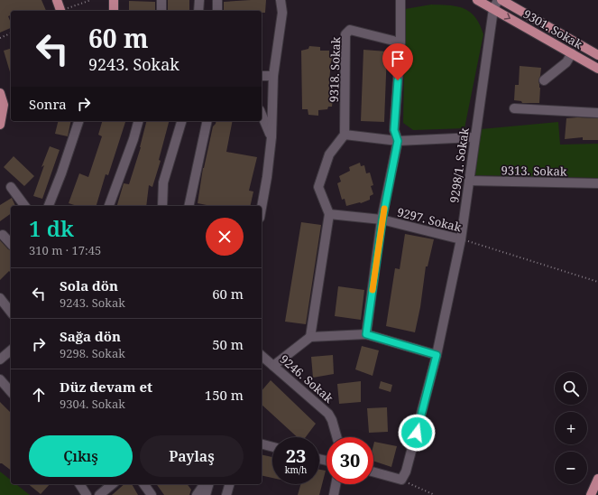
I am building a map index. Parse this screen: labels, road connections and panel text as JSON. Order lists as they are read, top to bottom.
{
  "streets": {
    "main road": ["9301. Sokak"],
    "street": [
      "9318. Sokak",
      "9298/1. Sokak",
      "9313. Sokak",
      "9297. Sokak",
      "9246. Sokak"
    ]
  },
  "crossings": [
    ["9301. Sokak", "9298/1. Sokak"],
    ["9298/1. Sokak", "9313. Sokak"],
    ["9298/1. Sokak", "9297. Sokak"]
  ],
  "page": {
    "turn": ["60 m", "9243. Sokak"],
    "then": "Sonra",
    "heading": ["1 dk", "310 m · 17:45"],
    "list": [
      {
        "name": "Sola dön",
        "note": "9243. Sokak",
        "value": "60 m"
      },
      {
        "name": "Sağa dön",
        "note": "9298. Sokak",
        "value": "50 m"
      },
      {
        "name": "Düz devam et",
        "note": "9304. Sokak",
        "value": "150 m"
      }
    ],
    "map_buttons": ["+", "−"],
    "buttons": ["Çıkış", "Paylaş"],
    "speed": "23 km/h",
    "limit": "30"
  }
}
